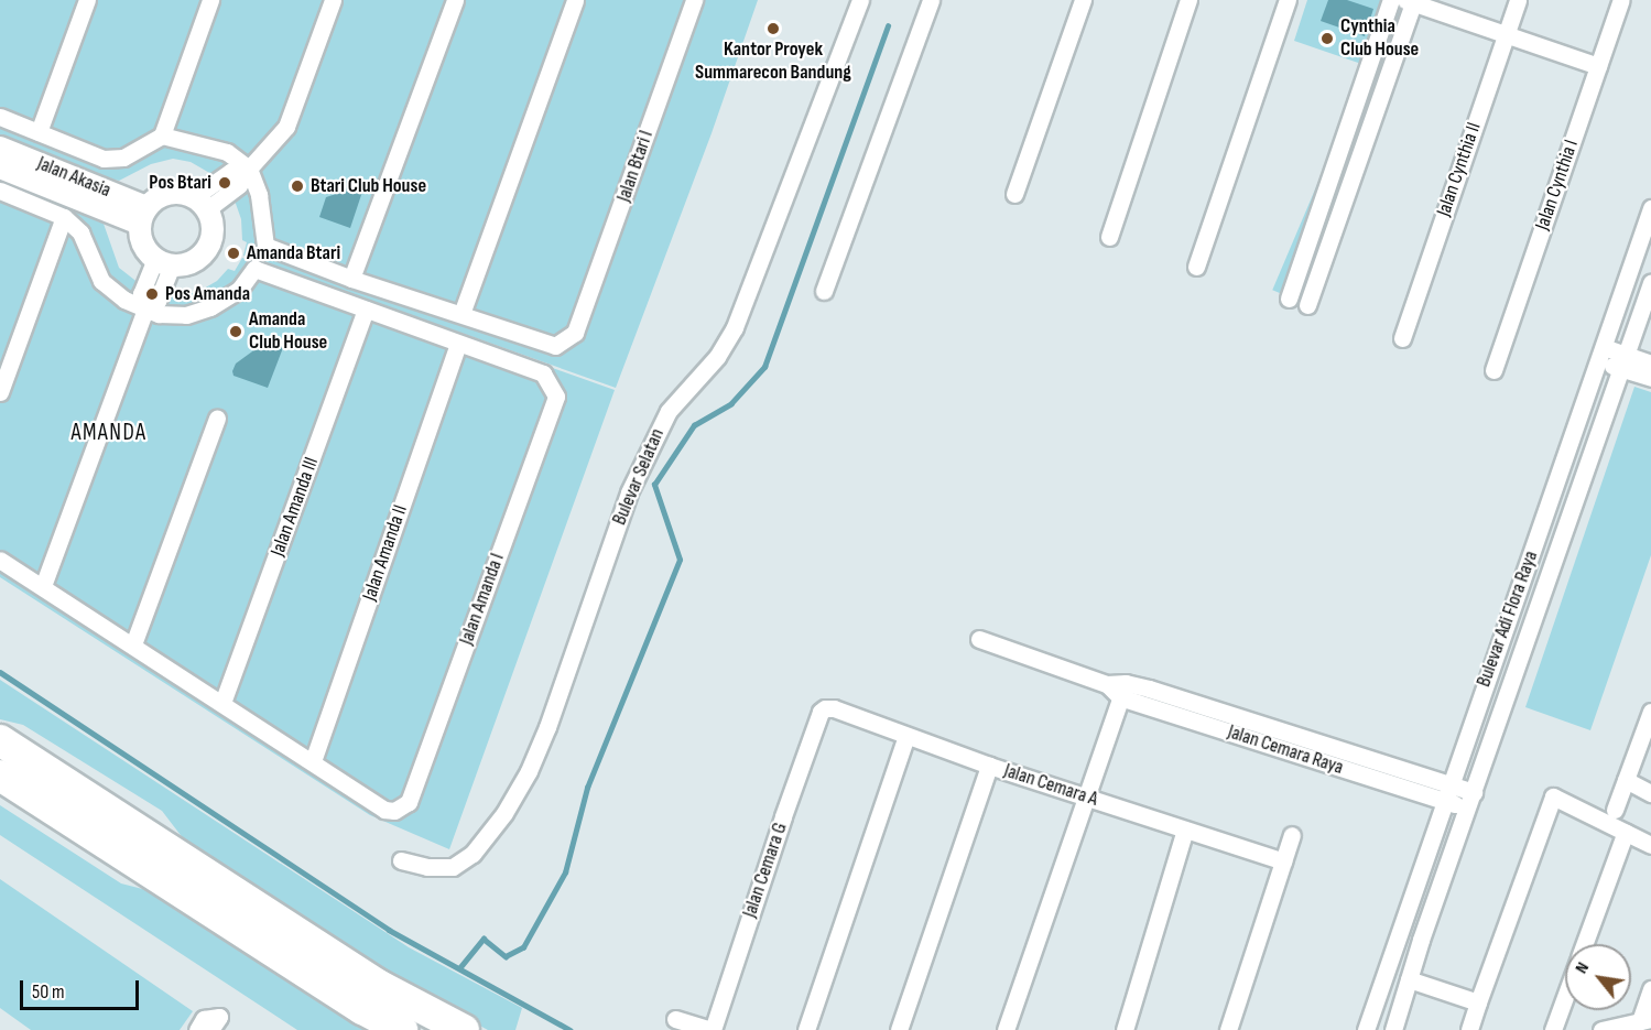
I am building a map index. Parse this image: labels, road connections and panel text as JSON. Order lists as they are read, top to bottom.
{
  "streets": {
    "street": [
      "Jalan Btari I",
      "Jalan Cynthia II",
      "Jalan Akasia",
      "Jalan Cynthia I",
      "Bulevar Selatan",
      "Jalan Amanda III",
      "Jalan Amanda II",
      "Jalan Amanda I",
      "Bulevar Adi Flora Raya",
      "Jalan Cemara Raya",
      "Jalan Cemara A",
      "Jalan Cemara G"
    ]
  },
  "crossings": [
    ["Jalan Amanda II", "Jalan Amanda I"],
    ["Bulevar Adi Flora Raya", "Jalan Cemara Raya"],
    ["Jalan Cemara A", "Jalan Cemara G"]
  ],
  "districts": ["AMANDA"],
  "places": [
    "Kantor Proyek Summarecon Bandung",
    "Cynthia Club House",
    "Pos Btari",
    "Btari Club House",
    "Amanda Btari",
    "Pos Amanda",
    "Amanda Club House"
  ],
  "scale_bar": "50 m",
  "north": "top left"
}
